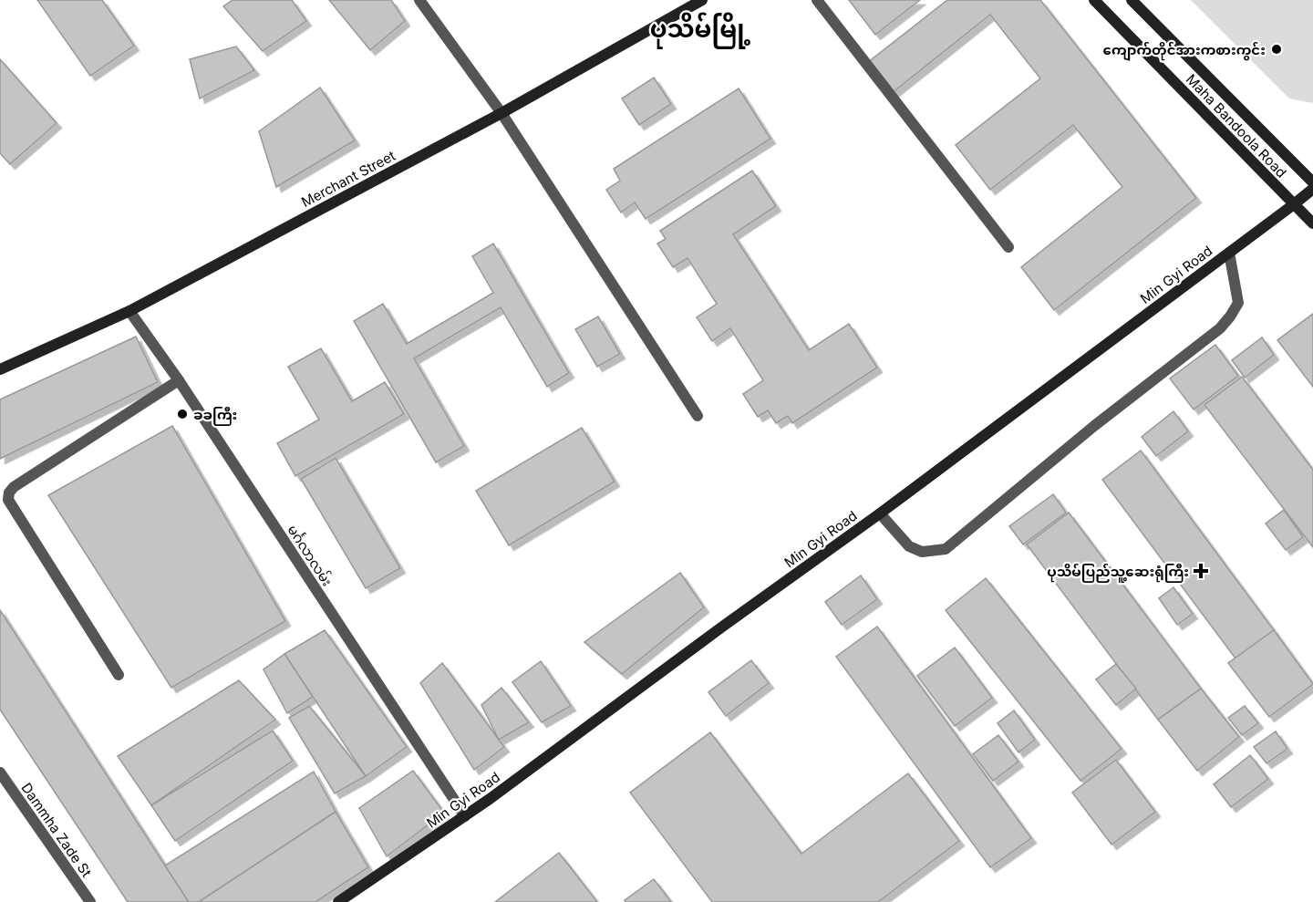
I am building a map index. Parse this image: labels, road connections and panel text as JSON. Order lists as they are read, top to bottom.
{
  "streets": {
    "main road": ["Maha Bandoola Road", "Merchant Street", "Min Gyi Road"],
    "street": ["မင်္ဂလာလမ်း", "Dammha Zade St"]
  },
  "crossings": [
    ["Maha Bandoola Road", "Min Gyi Road"],
    ["Merchant Street", "မင်္ဂလာလမ်း"],
    ["Min Gyi Road", "မင်္ဂလာလမ်း"]
  ],
  "districts": ["ပုသိမ်မြို့"],
  "places": {
    "other": ["ကျောက်တိုင်အားကစားကွင်း", "ခခကြီး"],
    "health": ["ပုသိမ်ပြည်သူ့ဆေးရုံကြီး"]
  }
}
